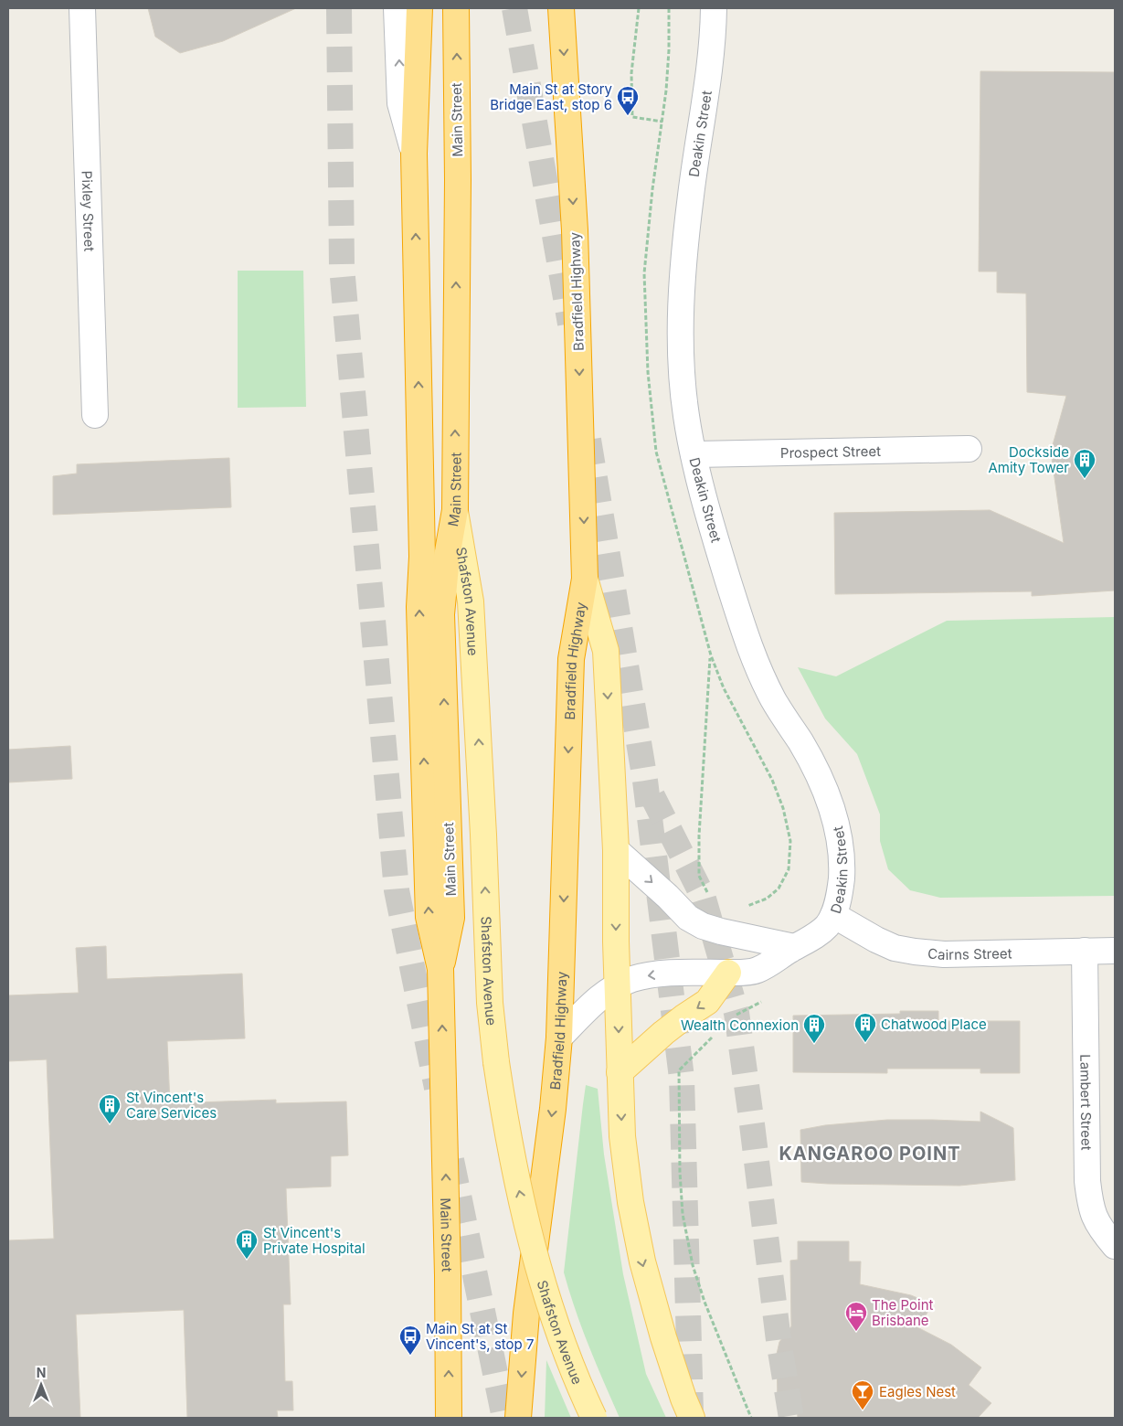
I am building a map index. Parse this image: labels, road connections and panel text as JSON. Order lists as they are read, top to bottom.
{
  "streets": {
    "highway": ["Main Street", "Bradfield Highway"],
    "main road": ["Shafston Avenue"],
    "street": [
      "Deakin Street",
      "Pixley Street",
      "Prospect Street",
      "Cairns Street",
      "Lambert Street"
    ]
  },
  "crossings": [
    ["Main Street", "Shafston Avenue"],
    ["Deakin Street", "Bradfield Highway"],
    ["Deakin Street", "Prospect Street"],
    ["Deakin Street", "Cairns Street"],
    ["Cairns Street", "Lambert Street"]
  ],
  "one_way": ["Main Street", "Bradfield Highway"],
  "districts": ["KANGAROO POINT"],
  "places": {
    "bus stop": ["Main St at Story Bridge East, stop 6", "Main St at St Vincent's, stop 7"],
    "building": [
      "Dockside Amity Tower",
      "Chatwood Place",
      "Wealth Connexion",
      "St Vincent's Care Services",
      "St Vincent's Private Hospital"
    ],
    "hotel": ["The Point Brisbane"],
    "bar": ["Eagles Nest"]
  },
  "north": "top"
}
